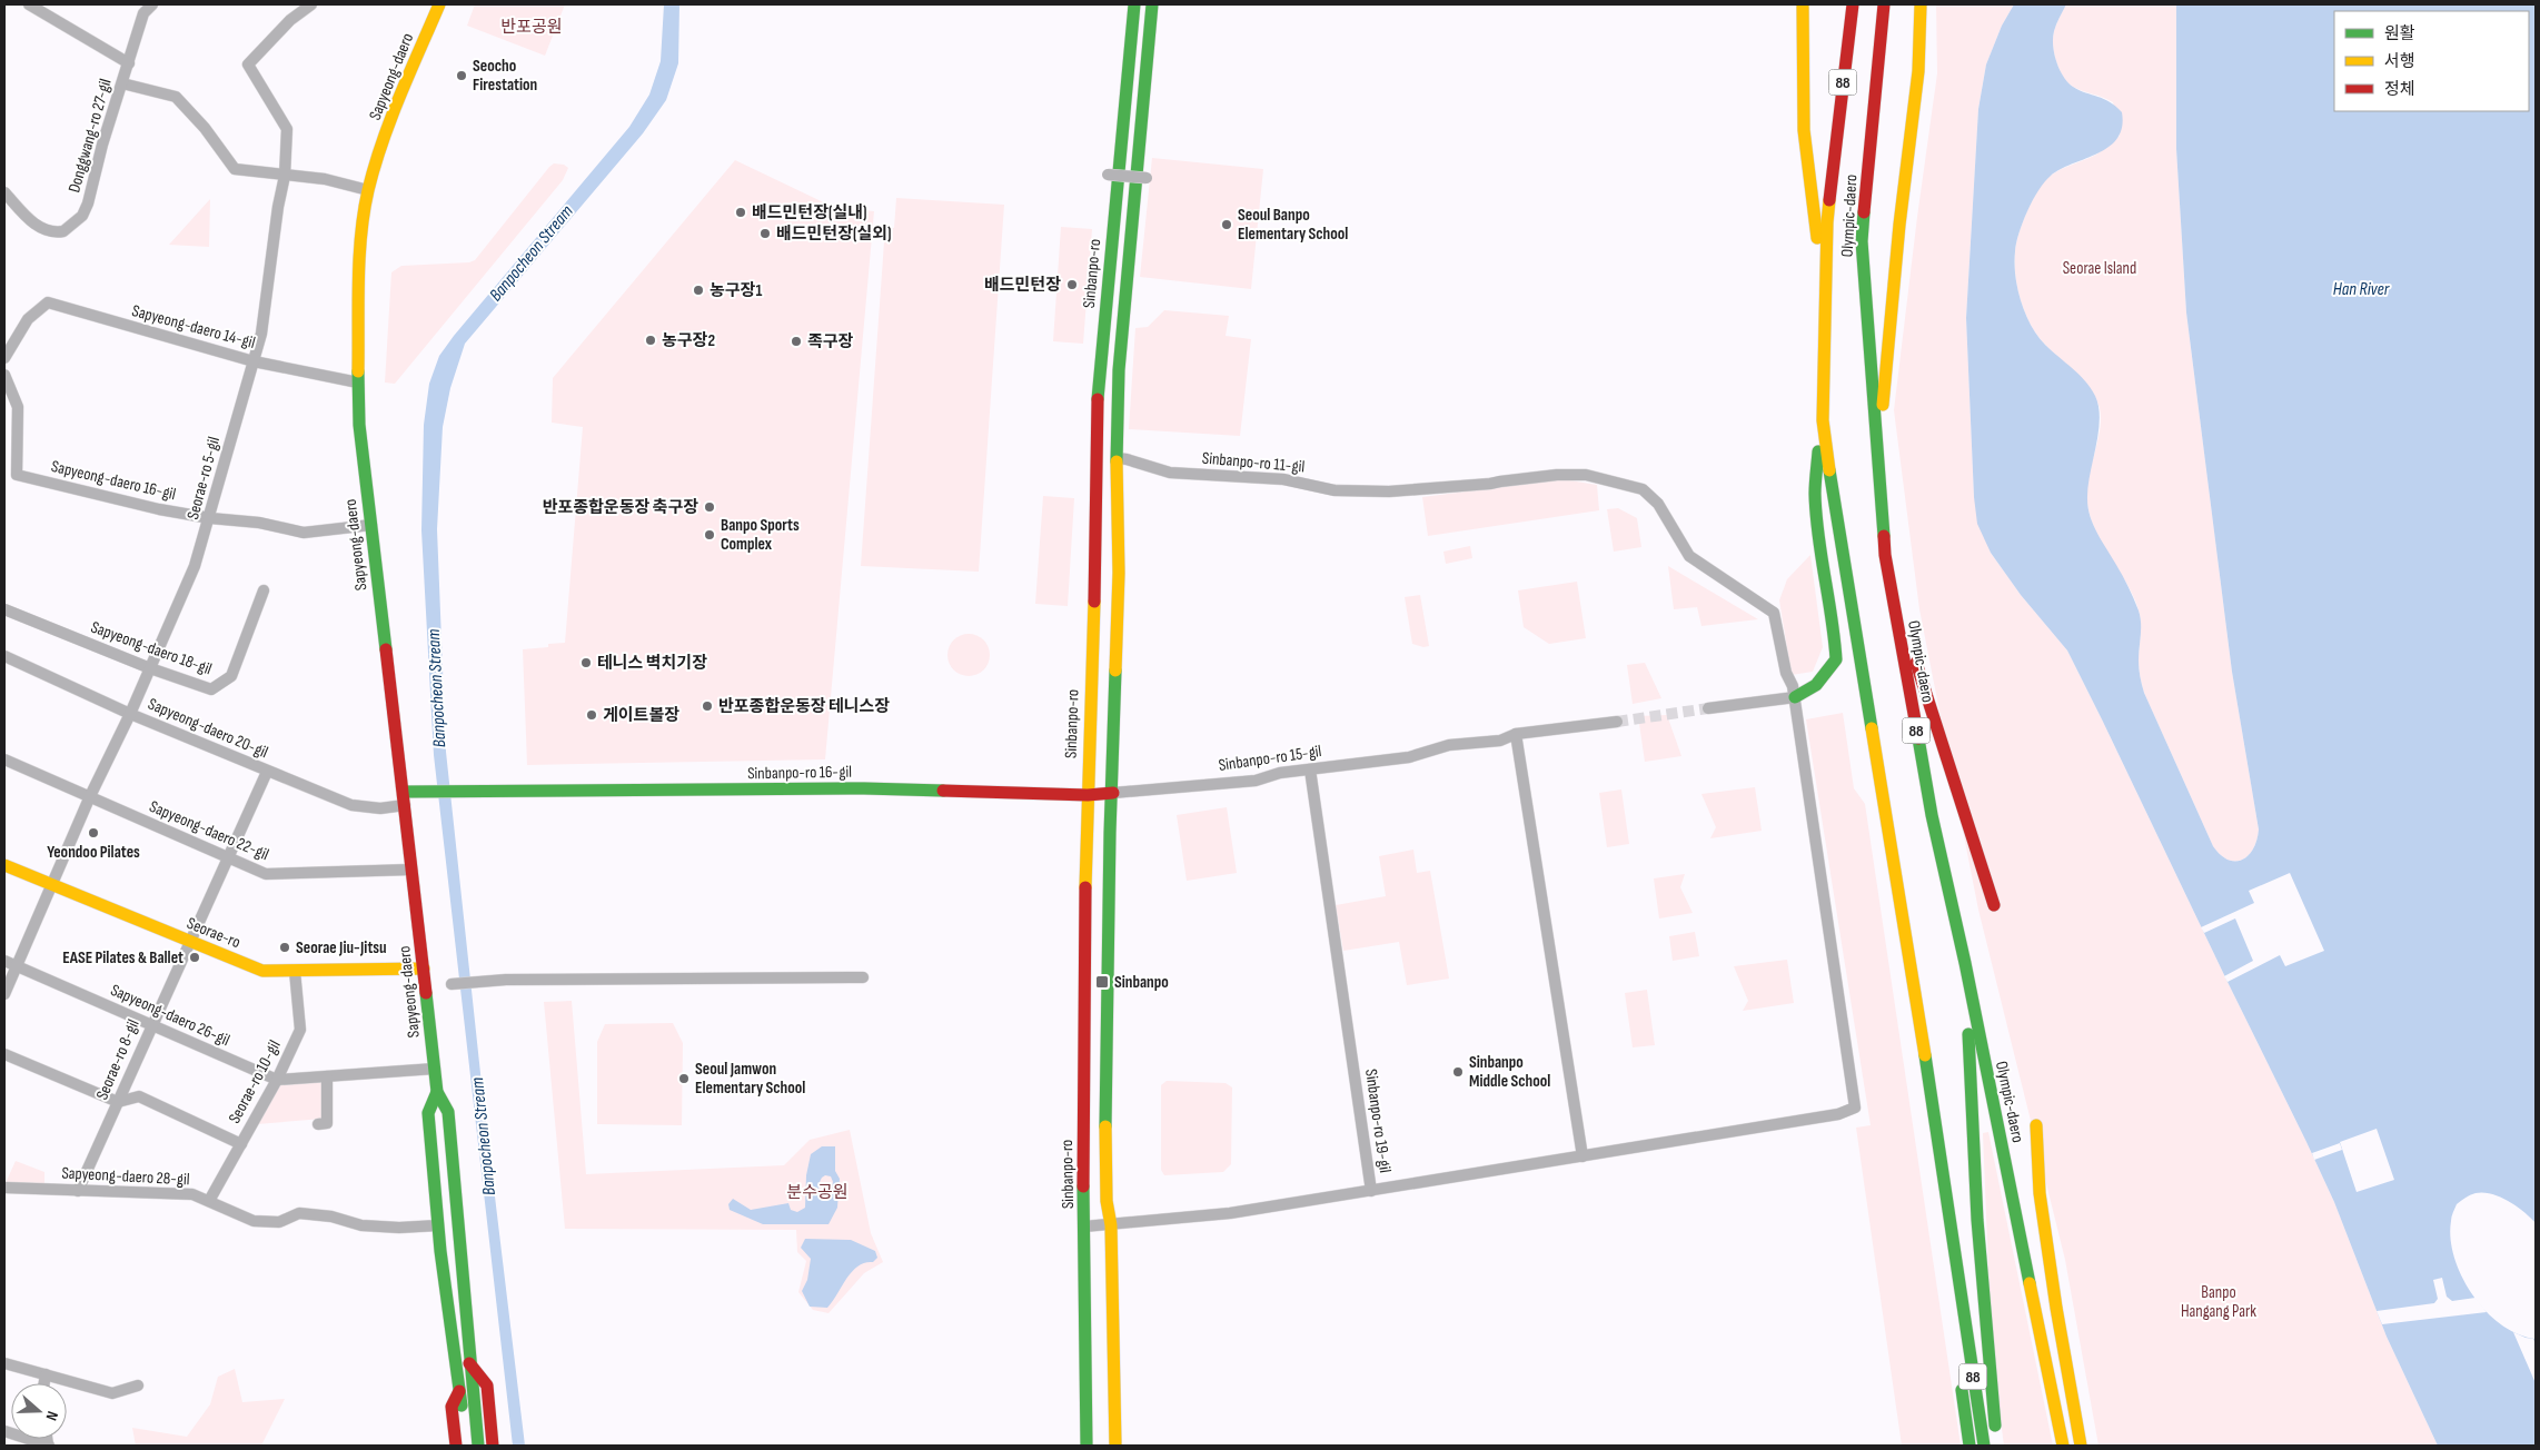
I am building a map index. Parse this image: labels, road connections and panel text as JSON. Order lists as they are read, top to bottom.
{
  "streets": {
    "main road": [
      "Sapyeong-daero",
      "88",
      "Olympic-daero",
      "Sinbanpo-ro",
      "Sinbanpo-ro 16-gil",
      "Seorae-ro"
    ],
    "street": [
      "Donggwang-ro 27-gil",
      "Sapyeong-daero 14-gil",
      "Sinbanpo-ro 11-gil",
      "Seorae-ro 5-gil",
      "Sapyeong-daero 16-gil",
      "Sapyeong-daero 18-gil",
      "Sapyeong-daero 20-gil",
      "Sinbanpo-ro 15-gil",
      "Sapyeong-daero 22-gil",
      "Sapyeong-daero 26-gil",
      "Seorae-ro 8-gil",
      "Seorae-ro 10-gil",
      "Sinbanpo-ro 19-gil",
      "Sapyeong-daero 28-gil"
    ]
  },
  "crossings": [
    ["Sapyeong-daero", "Sapyeong-daero 14-gil"],
    ["Sapyeong-daero", "Sapyeong-daero 16-gil"],
    ["Sapyeong-daero", "Sapyeong-daero 20-gil"],
    ["Sapyeong-daero", "Sinbanpo-ro 16-gil"],
    ["Sapyeong-daero", "Sapyeong-daero 22-gil"],
    ["Sapyeong-daero", "Seorae-ro"],
    ["Sapyeong-daero", "Sapyeong-daero 26-gil"],
    ["Sapyeong-daero", "Sapyeong-daero 28-gil"],
    ["Sinbanpo-ro", "Sinbanpo-ro 16-gil"],
    ["Sinbanpo-ro", "Sinbanpo-ro 19-gil"],
    ["Sapyeong-daero 14-gil", "Seorae-ro 5-gil"],
    ["Seorae-ro 5-gil", "Sapyeong-daero 16-gil"],
    ["Seorae-ro 5-gil", "Sapyeong-daero 18-gil"],
    ["Seorae-ro 5-gil", "Sapyeong-daero 20-gil"],
    ["Seorae-ro 5-gil", "Sapyeong-daero 22-gil"],
    ["Seorae-ro 5-gil", "Seorae-ro"],
    ["Seorae-ro 5-gil", "Sapyeong-daero 26-gil"],
    ["Sapyeong-daero 20-gil", "Sinbanpo-ro 16-gil"],
    ["Sapyeong-daero 20-gil", "Seorae-ro 8-gil"],
    ["Sinbanpo-ro 15-gil", "Sinbanpo-ro 16-gil"],
    ["Sinbanpo-ro 15-gil", "Sinbanpo-ro 19-gil"],
    ["Sapyeong-daero 22-gil", "Seorae-ro 8-gil"],
    ["Seorae-ro", "Seorae-ro 8-gil"],
    ["Seorae-ro", "Seorae-ro 10-gil"],
    ["Sapyeong-daero 26-gil", "Seorae-ro 8-gil"],
    ["Sapyeong-daero 26-gil", "Seorae-ro 10-gil"],
    ["Seorae-ro 8-gil", "Sapyeong-daero 28-gil"],
    ["Seorae-ro 10-gil", "Sapyeong-daero 28-gil"]
  ],
  "water": ["Banpocheon Stream", "Han River"],
  "parks": [
    "반포공원",
    "Seorae Island",
    "분수공원",
    "Banpo Hangang Park"
  ],
  "places": {
    "other": [
      "Seocho Firestation",
      "배드민턴장(실내)",
      "Seoul Banpo Elementary School",
      "배드민턴장(실외)",
      "배드민턴장",
      "농구장1",
      "농구장2",
      "족구장",
      "반포종합운동장 축구장",
      "Banpo Sports Complex",
      "테니스 벽치기장",
      "반포종합운동장 테니스장",
      "게이트볼장",
      "Yeondoo Pilates",
      "Seorae Jiu-Jitsu",
      "EASE Pilates & Ballet",
      "Sinbanpo Middle School",
      "Seoul Jamwon Elementary School"
    ],
    "transit": ["Sinbanpo"]
  },
  "legend": ["원활", "서행", "정체"],
  "north": "right"
}
